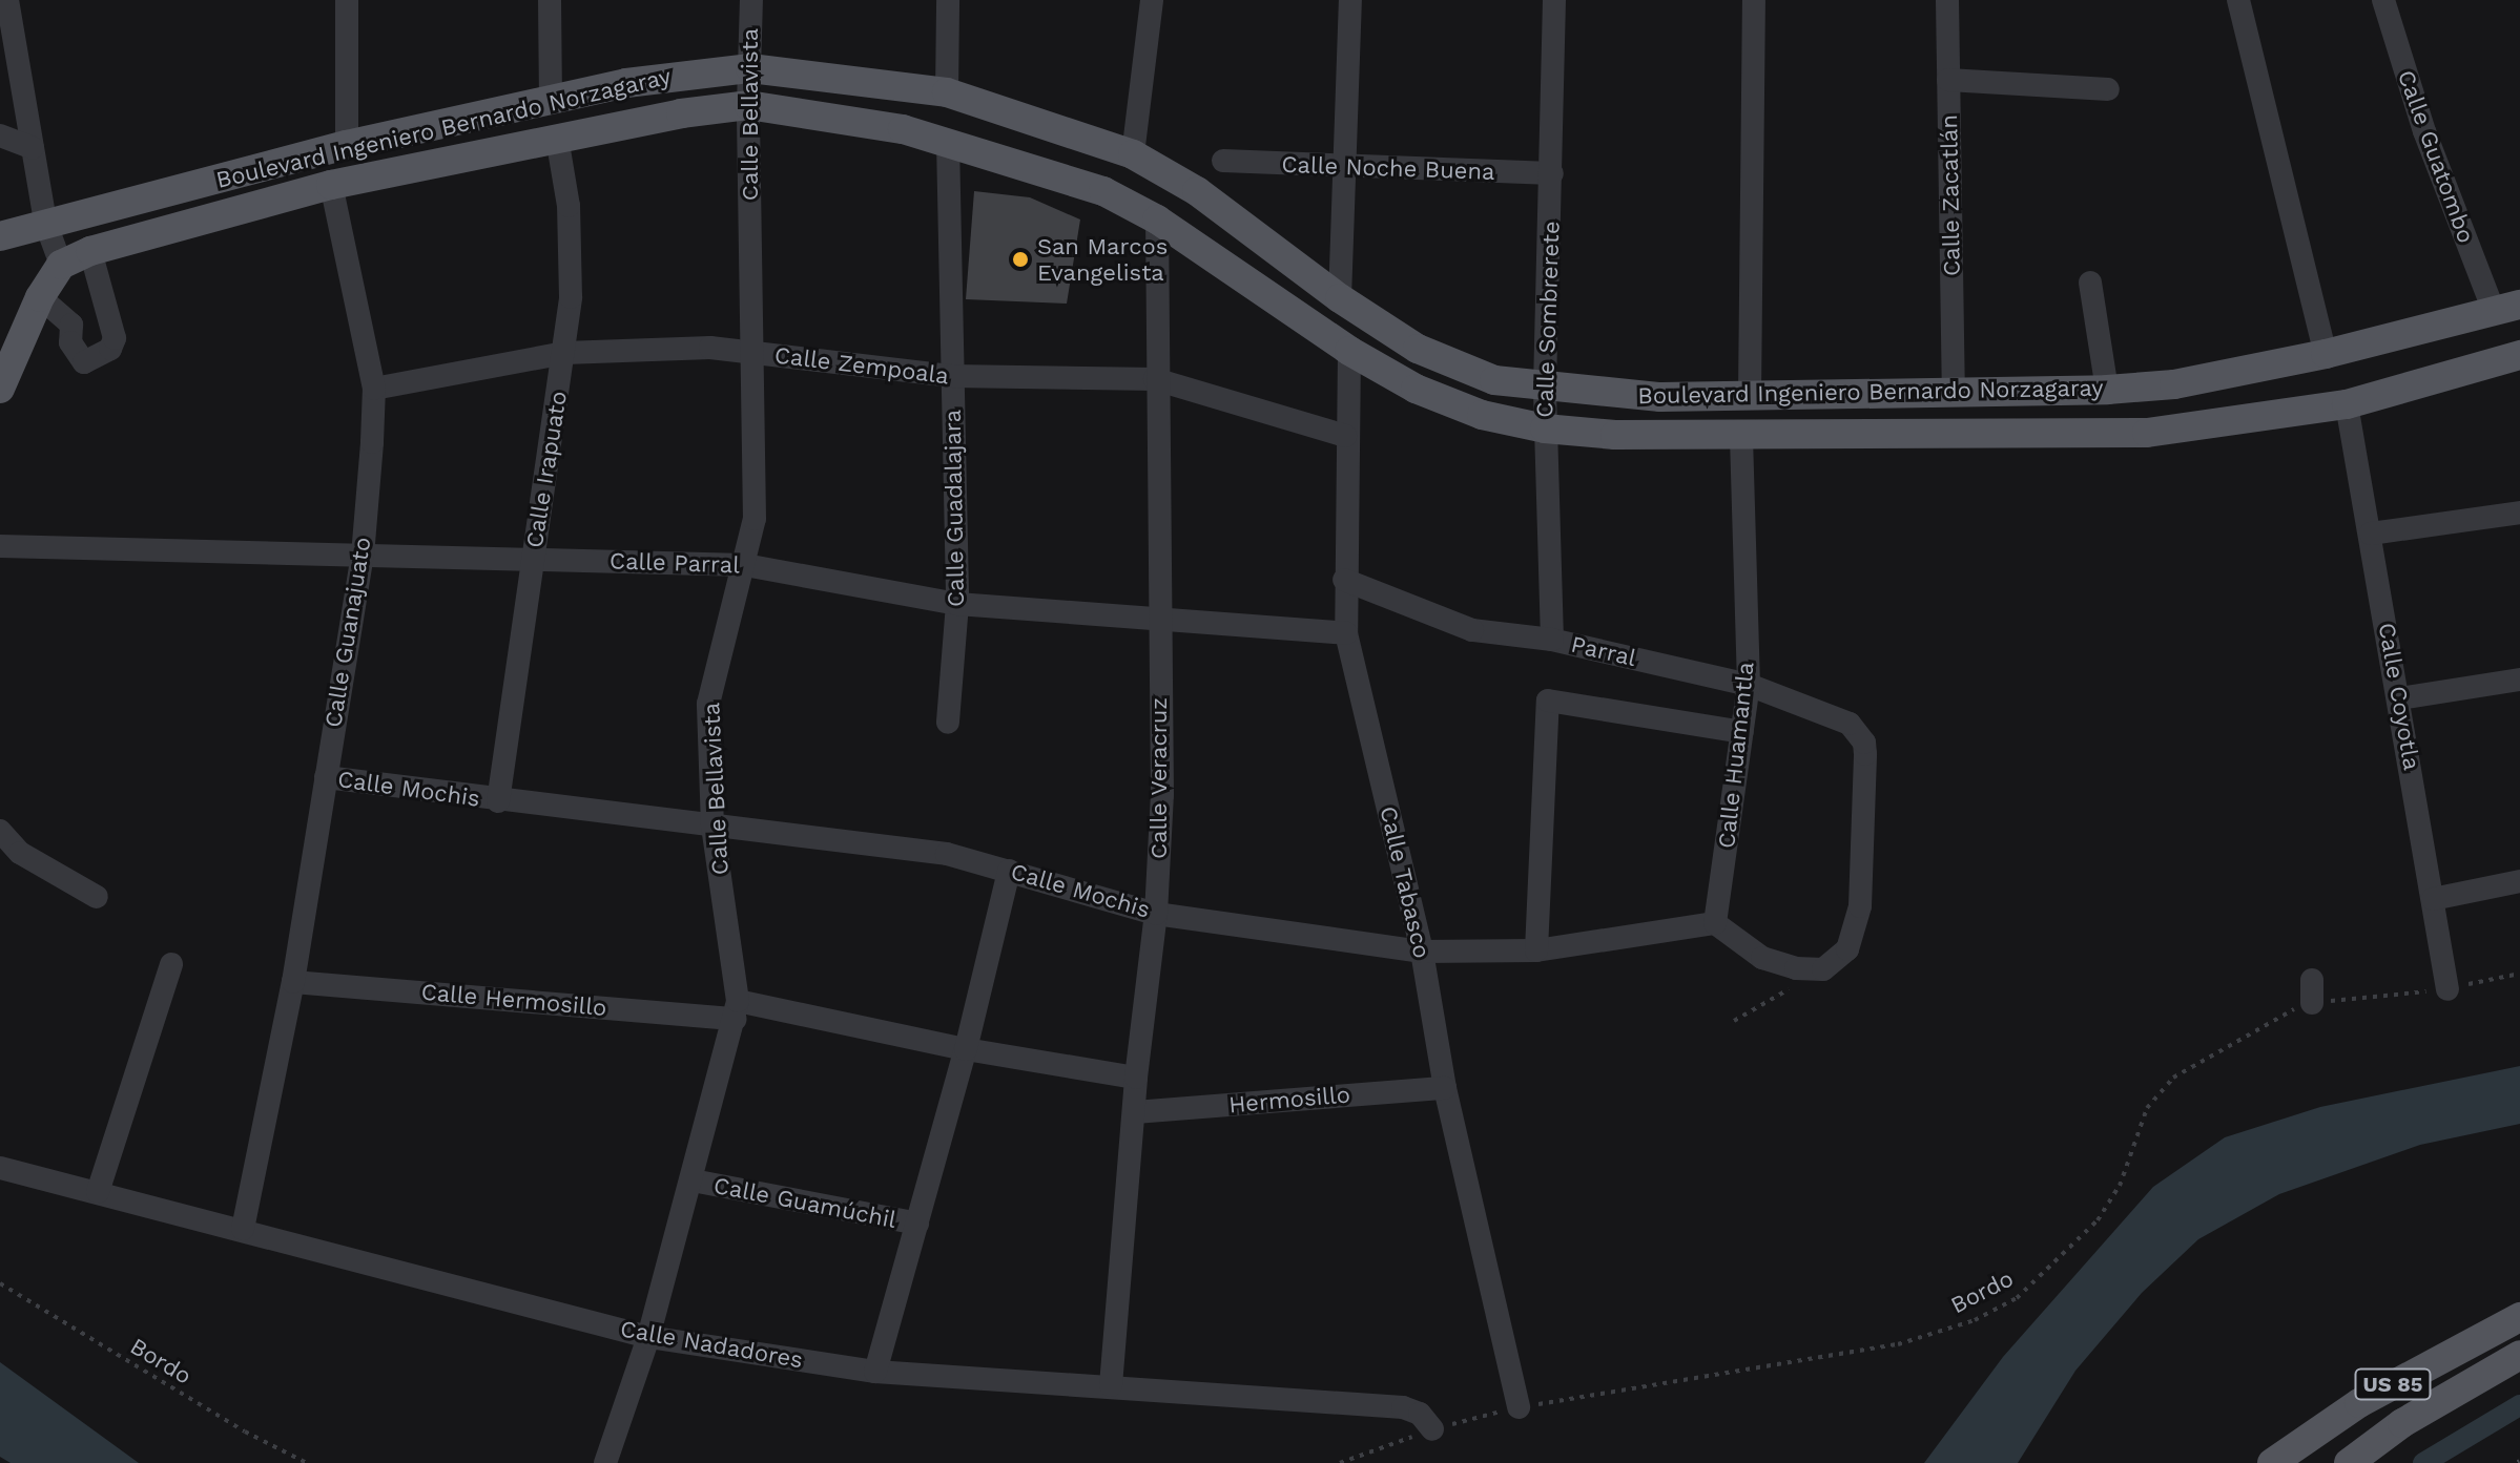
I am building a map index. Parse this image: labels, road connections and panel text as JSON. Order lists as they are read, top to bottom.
{
  "streets": {
    "main road": ["Boulevard Ingeniero Bernardo Norzagaray", "US 85"],
    "street": [
      "Calle Bellavista",
      "Calle Guatombo",
      "Calle Noche Buena",
      "Calle Zacatlán",
      "Calle Sombrerete",
      "Calle Zempoala",
      "Calle Irapuato",
      "Calle Guadalajara",
      "Calle Parral",
      "Calle Guanajuato",
      "Parral",
      "Calle Coyotla",
      "Calle Huamantla",
      "Calle Veracruz",
      "Calle Mochis",
      "Calle Tabasco",
      "Calle Hermosillo",
      "Hermosillo",
      "Calle Guamúchil",
      "Calle Nadadores"
    ],
    "path": ["Bordo"]
  },
  "crossings": [
    ["Calle Bellavista", "Boulevard Ingeniero Bernardo Norzagaray"],
    ["Calle Bellavista", "Calle Zempoala"],
    ["Calle Bellavista", "Calle Parral"],
    ["Calle Bellavista", "Calle Mochis"],
    ["Calle Bellavista", "Calle Hermosillo"],
    ["Calle Bellavista", "Calle Guamúchil"],
    ["Calle Bellavista", "Calle Nadadores"],
    ["Boulevard Ingeniero Bernardo Norzagaray", "Calle Guatombo"],
    ["Boulevard Ingeniero Bernardo Norzagaray", "Calle Zacatlán"],
    ["Boulevard Ingeniero Bernardo Norzagaray", "Calle Sombrerete"],
    ["Boulevard Ingeniero Bernardo Norzagaray", "Calle Irapuato"],
    ["Boulevard Ingeniero Bernardo Norzagaray", "Calle Guadalajara"],
    ["Boulevard Ingeniero Bernardo Norzagaray", "Calle Guanajuato"],
    ["Boulevard Ingeniero Bernardo Norzagaray", "Calle Coyotla"],
    ["Boulevard Ingeniero Bernardo Norzagaray", "Calle Huamantla"],
    ["Boulevard Ingeniero Bernardo Norzagaray", "Calle Veracruz"],
    ["Boulevard Ingeniero Bernardo Norzagaray", "Calle Tabasco"],
    ["Calle Noche Buena", "Calle Sombrerete"],
    ["Calle Sombrerete", "Parral"],
    ["Calle Zempoala", "Calle Irapuato"],
    ["Calle Zempoala", "Calle Guadalajara"],
    ["Calle Zempoala", "Calle Guanajuato"],
    ["Calle Zempoala", "Calle Veracruz"],
    ["Calle Zempoala", "Calle Tabasco"],
    ["Calle Irapuato", "Calle Parral"],
    ["Calle Irapuato", "Calle Mochis"],
    ["Calle Guadalajara", "Calle Parral"],
    ["Calle Parral", "Calle Guanajuato"],
    ["Calle Parral", "Calle Veracruz"],
    ["Calle Parral", "Calle Tabasco"],
    ["Calle Guanajuato", "Calle Mochis"],
    ["Calle Guanajuato", "Calle Hermosillo"],
    ["Calle Guanajuato", "Calle Nadadores"],
    ["Parral", "Calle Huamantla"],
    ["Parral", "Calle Tabasco"],
    ["Calle Coyotla", "Bordo"],
    ["Calle Huamantla", "Calle Mochis"],
    ["Calle Veracruz", "Calle Mochis"],
    ["Calle Veracruz", "Calle Hermosillo"],
    ["Calle Veracruz", "Hermosillo"],
    ["Calle Veracruz", "Calle Nadadores"],
    ["Calle Mochis", "Calle Tabasco"],
    ["Calle Tabasco", "Hermosillo"],
    ["Calle Tabasco", "Bordo"],
    ["Bordo", "Calle Nadadores"]
  ],
  "places": ["San Marcos Evangelista"]
}
